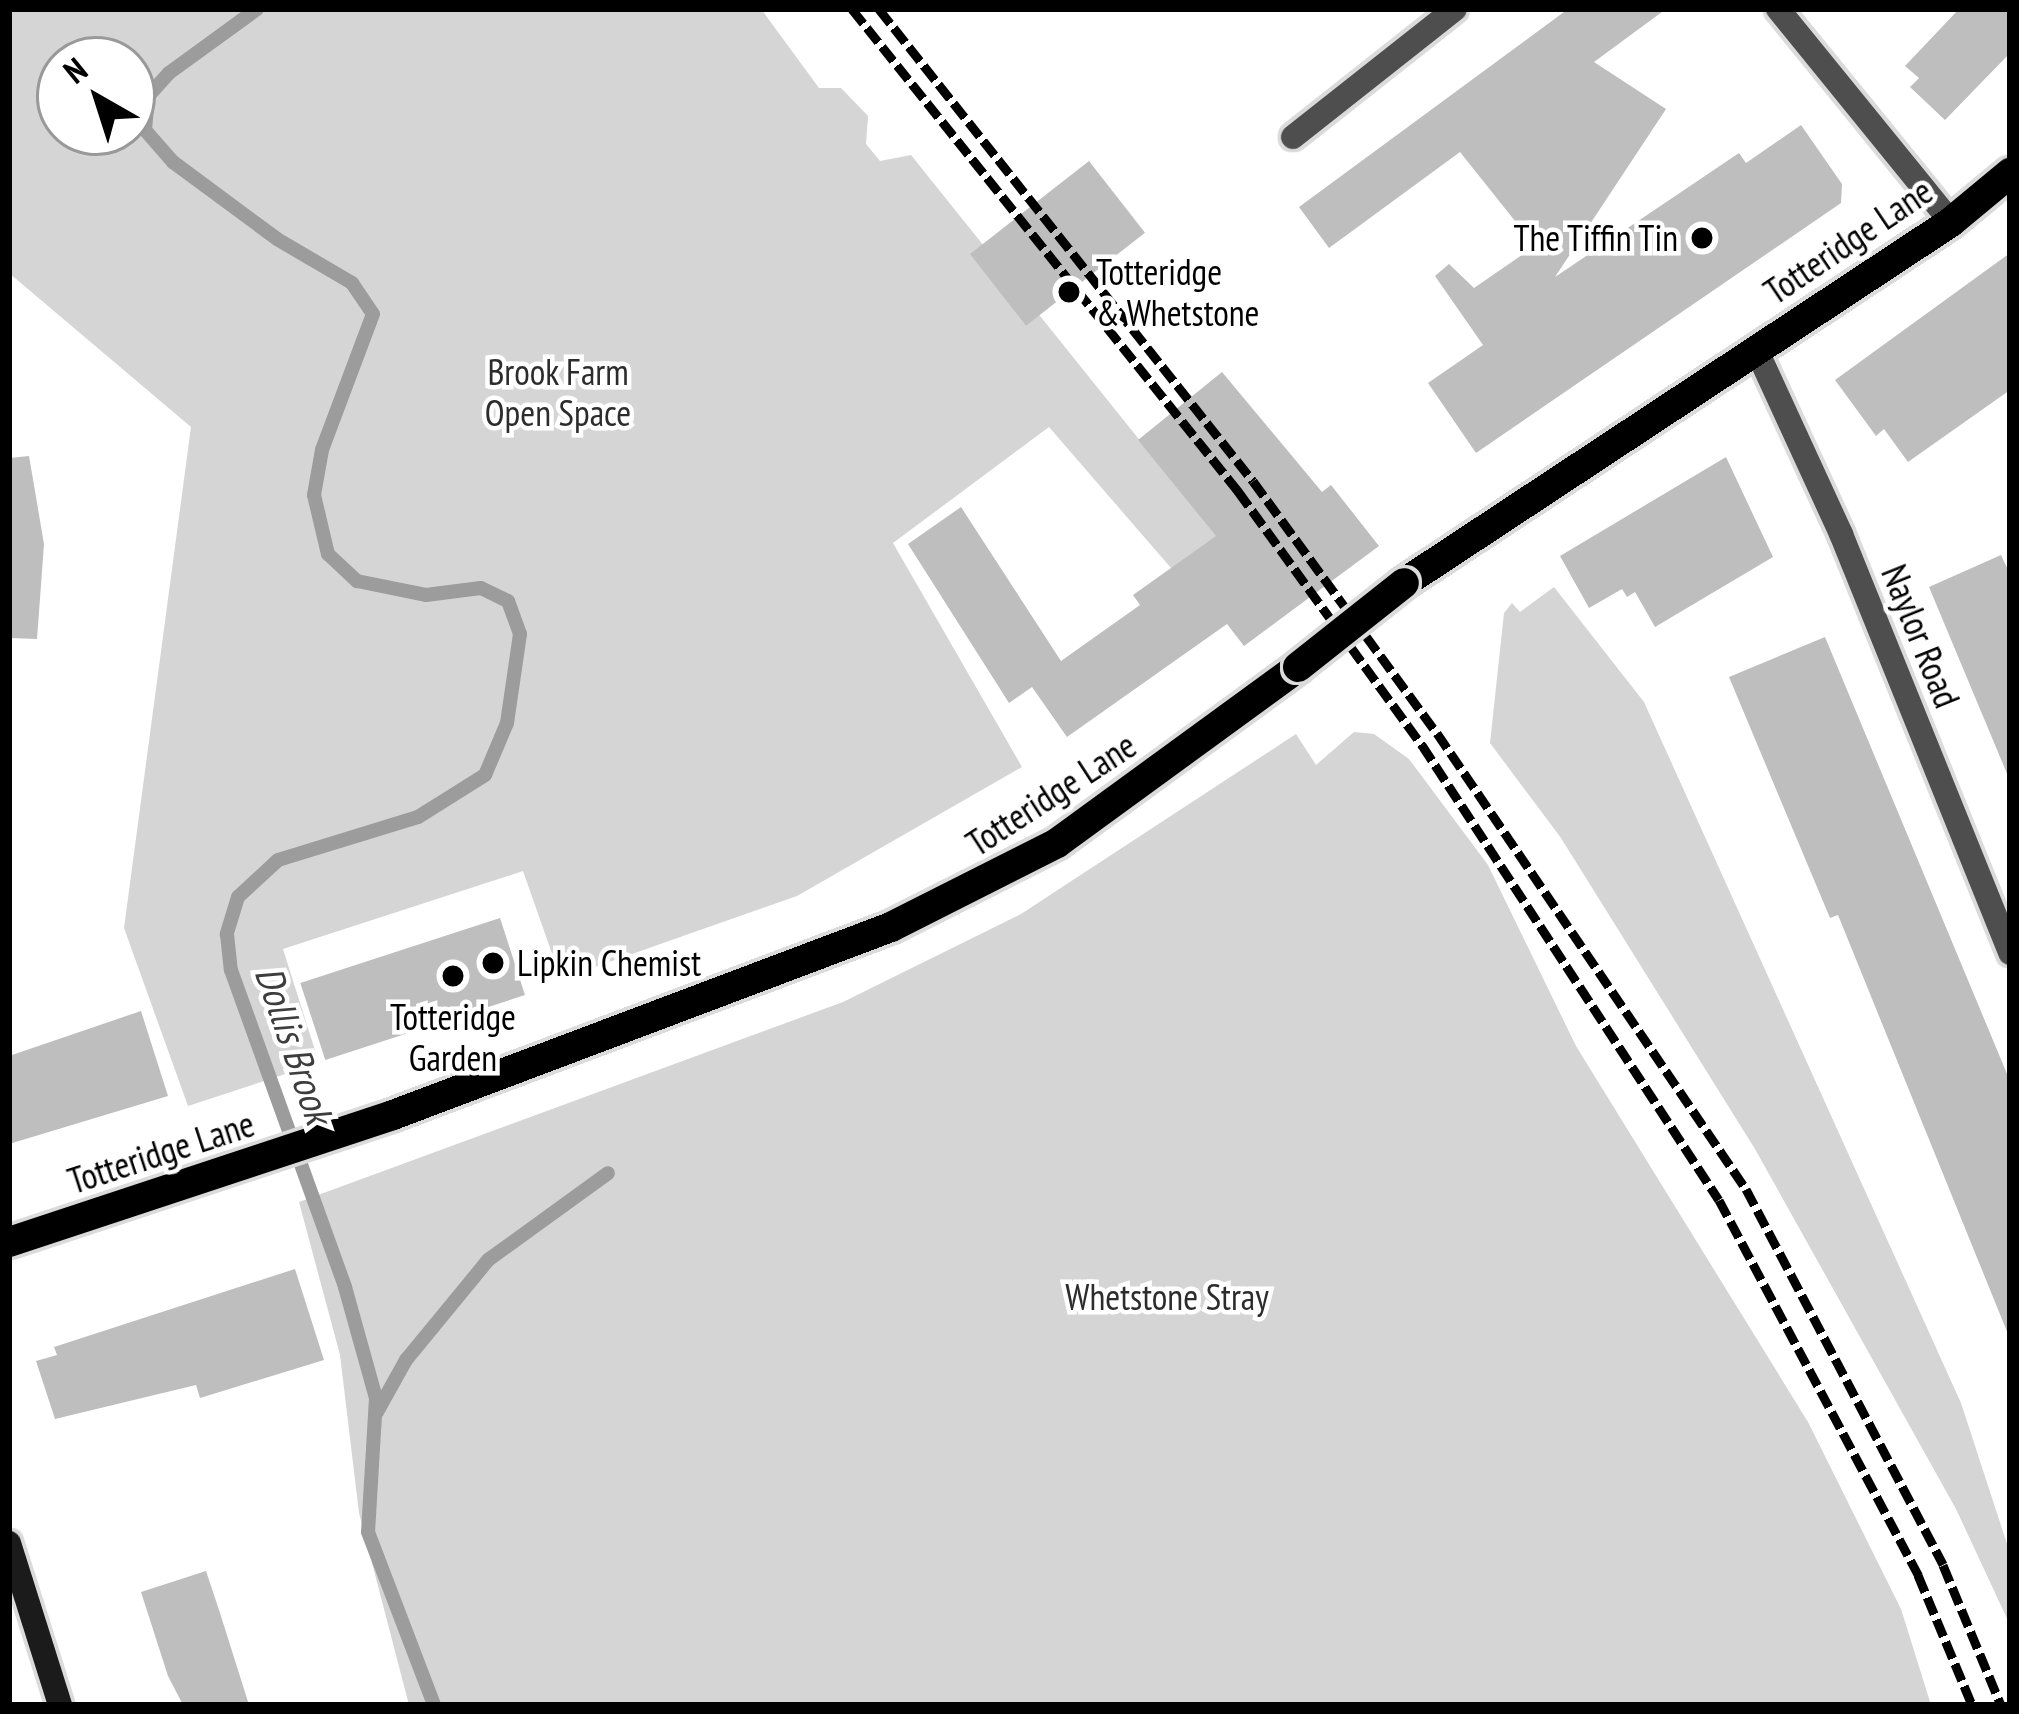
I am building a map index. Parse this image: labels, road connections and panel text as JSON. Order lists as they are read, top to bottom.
{
  "streets": {
    "main road": ["Totteridge Lane"],
    "street": ["Naylor Road"]
  },
  "crossings": [
    ["Totteridge Lane", "Naylor Road"]
  ],
  "water": ["Dollis Brook"],
  "parks": ["Brook Farm Open Space", "Whetstone Stray"],
  "places": [
    "The Tiffin Tin",
    "Totteridge & Whetstone",
    "Lipkin Chemist",
    "Totteridge Garden"
  ],
  "north": "top left"
}
